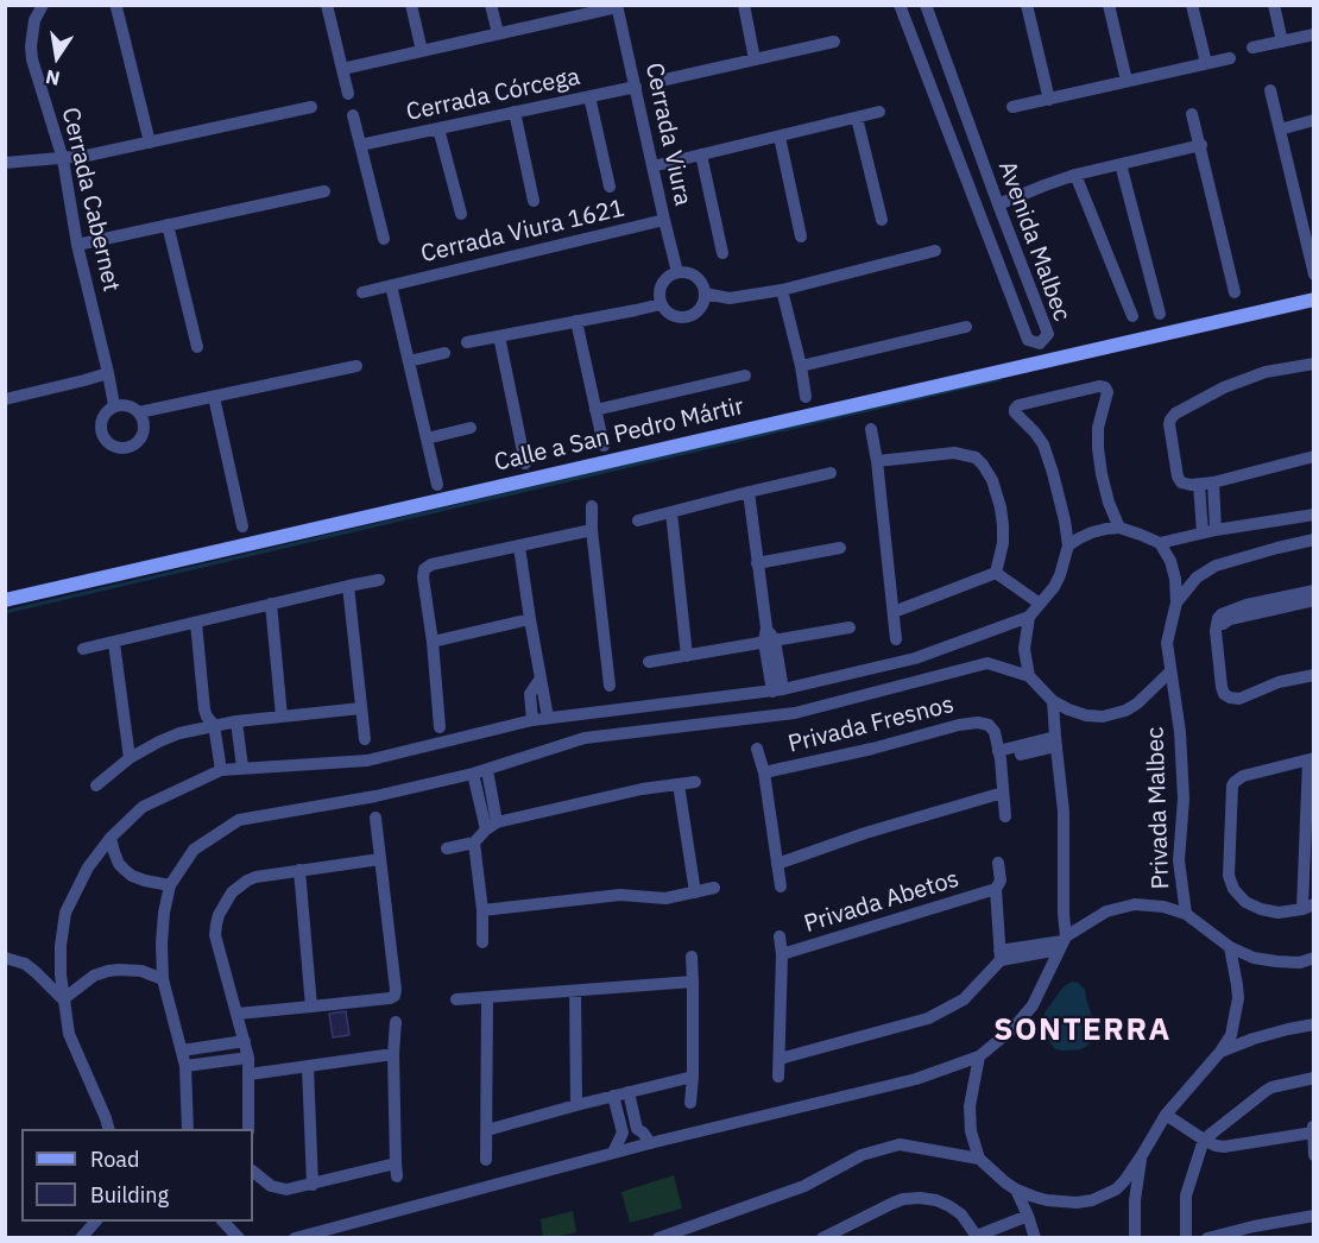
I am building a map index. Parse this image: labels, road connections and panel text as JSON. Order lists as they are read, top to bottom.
{
  "streets": {
    "main road": ["Calle a San Pedro Mártir"],
    "street": [
      "Cerrada Córcega",
      "Cerrada Viura",
      "Cerrada Cabernet",
      "Cerrada Viura 1621",
      "Avenida Malbec",
      "Privada Fresnos",
      "Privada Malbec",
      "Privada Abetos"
    ]
  },
  "crossings": [
    ["Cerrada Córcega", "Cerrada Viura"],
    ["Cerrada Viura", "Cerrada Viura 1621"]
  ],
  "districts": ["SONTERRA"],
  "legend": ["Road", "Building"],
  "north": "bottom"
}
